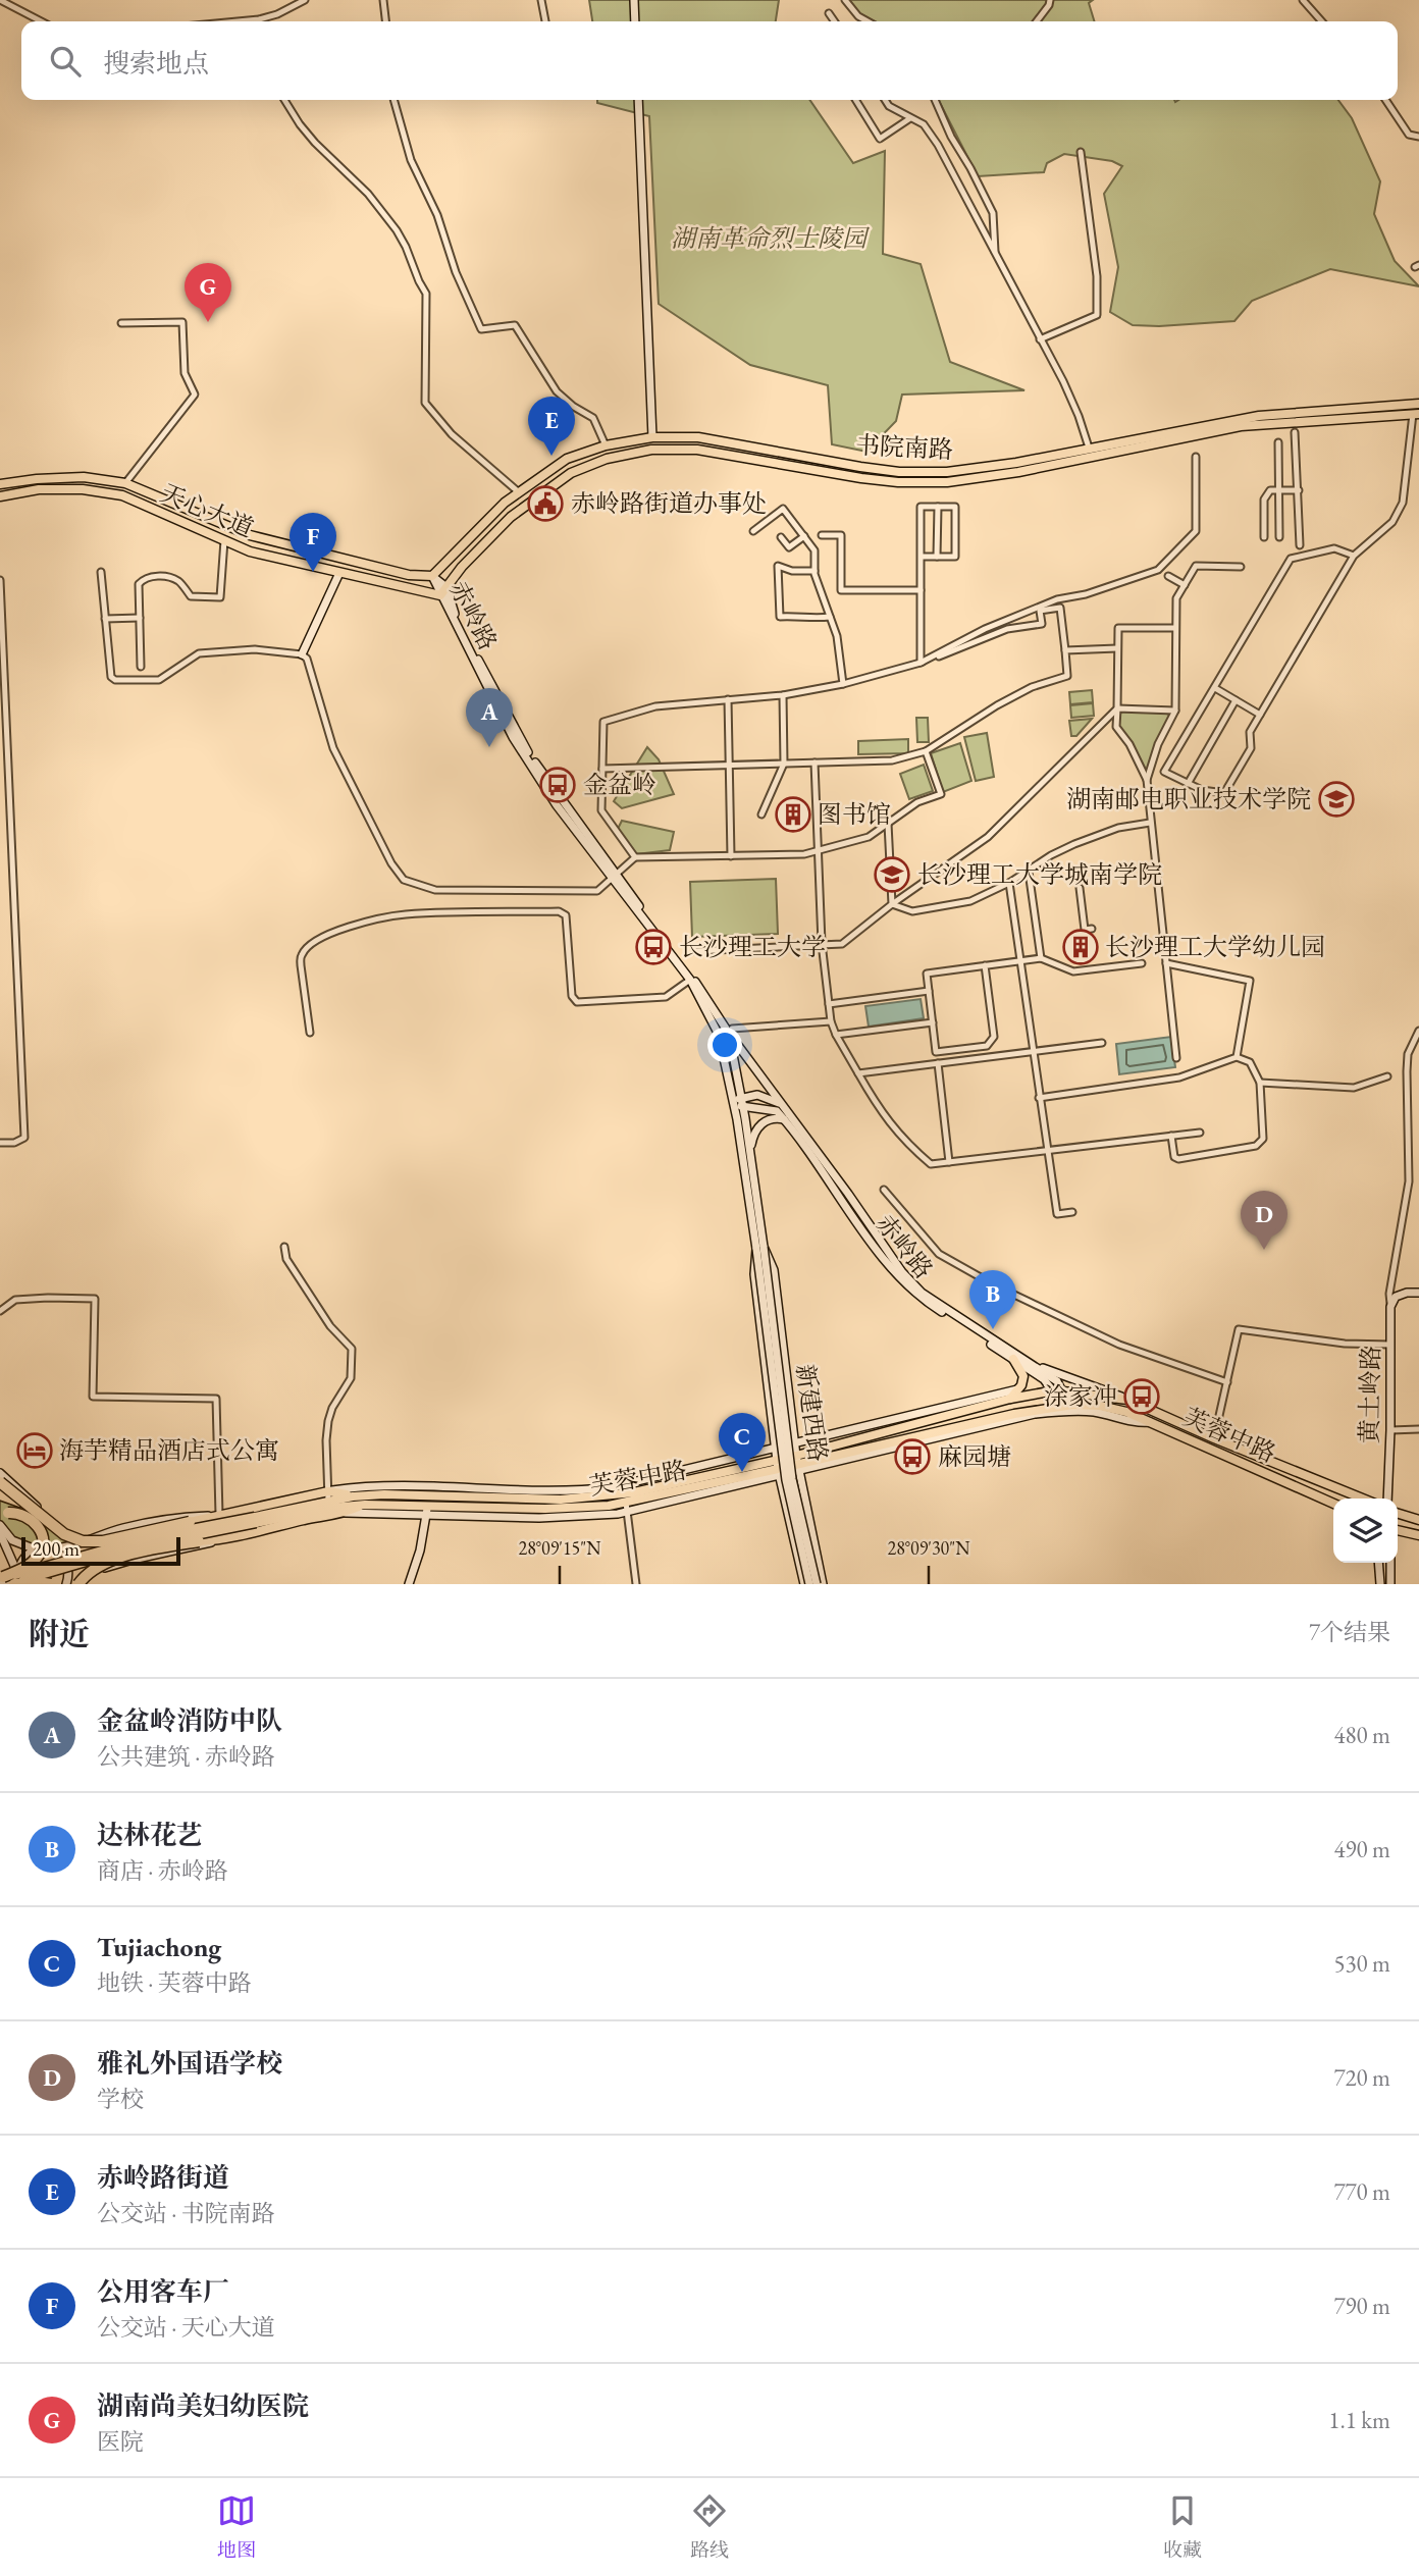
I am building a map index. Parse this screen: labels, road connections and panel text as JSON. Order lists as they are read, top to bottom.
{
  "streets": {
    "main road": [
      "书院南路",
      "天心大道",
      "赤岭路",
      "黄土岭路",
      "新建西路",
      "芙蓉中路"
    ]
  },
  "crossings": [
    ["书院南路", "天心大道"],
    ["书院南路", "赤岭路"],
    ["天心大道", "赤岭路"],
    ["赤岭路", "新建西路"],
    ["赤岭路", "芙蓉中路"],
    ["新建西路", "芙蓉中路"]
  ],
  "parks": ["湖南革命烈士陵园"],
  "places": {
    "public building": ["赤岭路街道办事处"],
    "bus stop": [
      "金盆岭",
      "长沙理工大学",
      "涂家冲",
      "麻园塘"
    ],
    "school or university": ["湖南邮电职业技术学院", "长沙理工大学城南学院"],
    "building": ["图书馆", "长沙理工大学幼儿园"],
    "hotel": ["海芋精品酒店式公寓"]
  },
  "scale_bar": "200 m",
  "page": {
    "search": "搜索地点",
    "pins": [
      "G",
      "E",
      "F",
      "A",
      "D",
      "B",
      "C"
    ],
    "scale": "200 m",
    "heading": ["附近", "7个结果"],
    "list": [
      {
        "mark": "A",
        "name": "金盆岭消防中队",
        "note": "公共建筑 · 赤岭路",
        "value": "480 m"
      },
      {
        "mark": "B",
        "name": "达林花艺",
        "note": "商店 · 赤岭路",
        "value": "490 m"
      },
      {
        "mark": "C",
        "name": "Tujiachong",
        "note": "地铁 · 芙蓉中路",
        "value": "530 m"
      },
      {
        "mark": "D",
        "name": "雅礼外国语学校",
        "note": "学校",
        "value": "720 m"
      },
      {
        "mark": "E",
        "name": "赤岭路街道",
        "note": "公交站 · 书院南路",
        "value": "770 m"
      },
      {
        "mark": "F",
        "name": "公用客车厂",
        "note": "公交站 · 天心大道",
        "value": "790 m"
      },
      {
        "mark": "G",
        "name": "湖南尚美妇幼医院",
        "note": "医院",
        "value": "1.1 km"
      }
    ],
    "nav": ["地图", "路线", "收藏"]
  },
  "coordinates": ["28°09'15\"N", "28°09'30\"N"]
}
